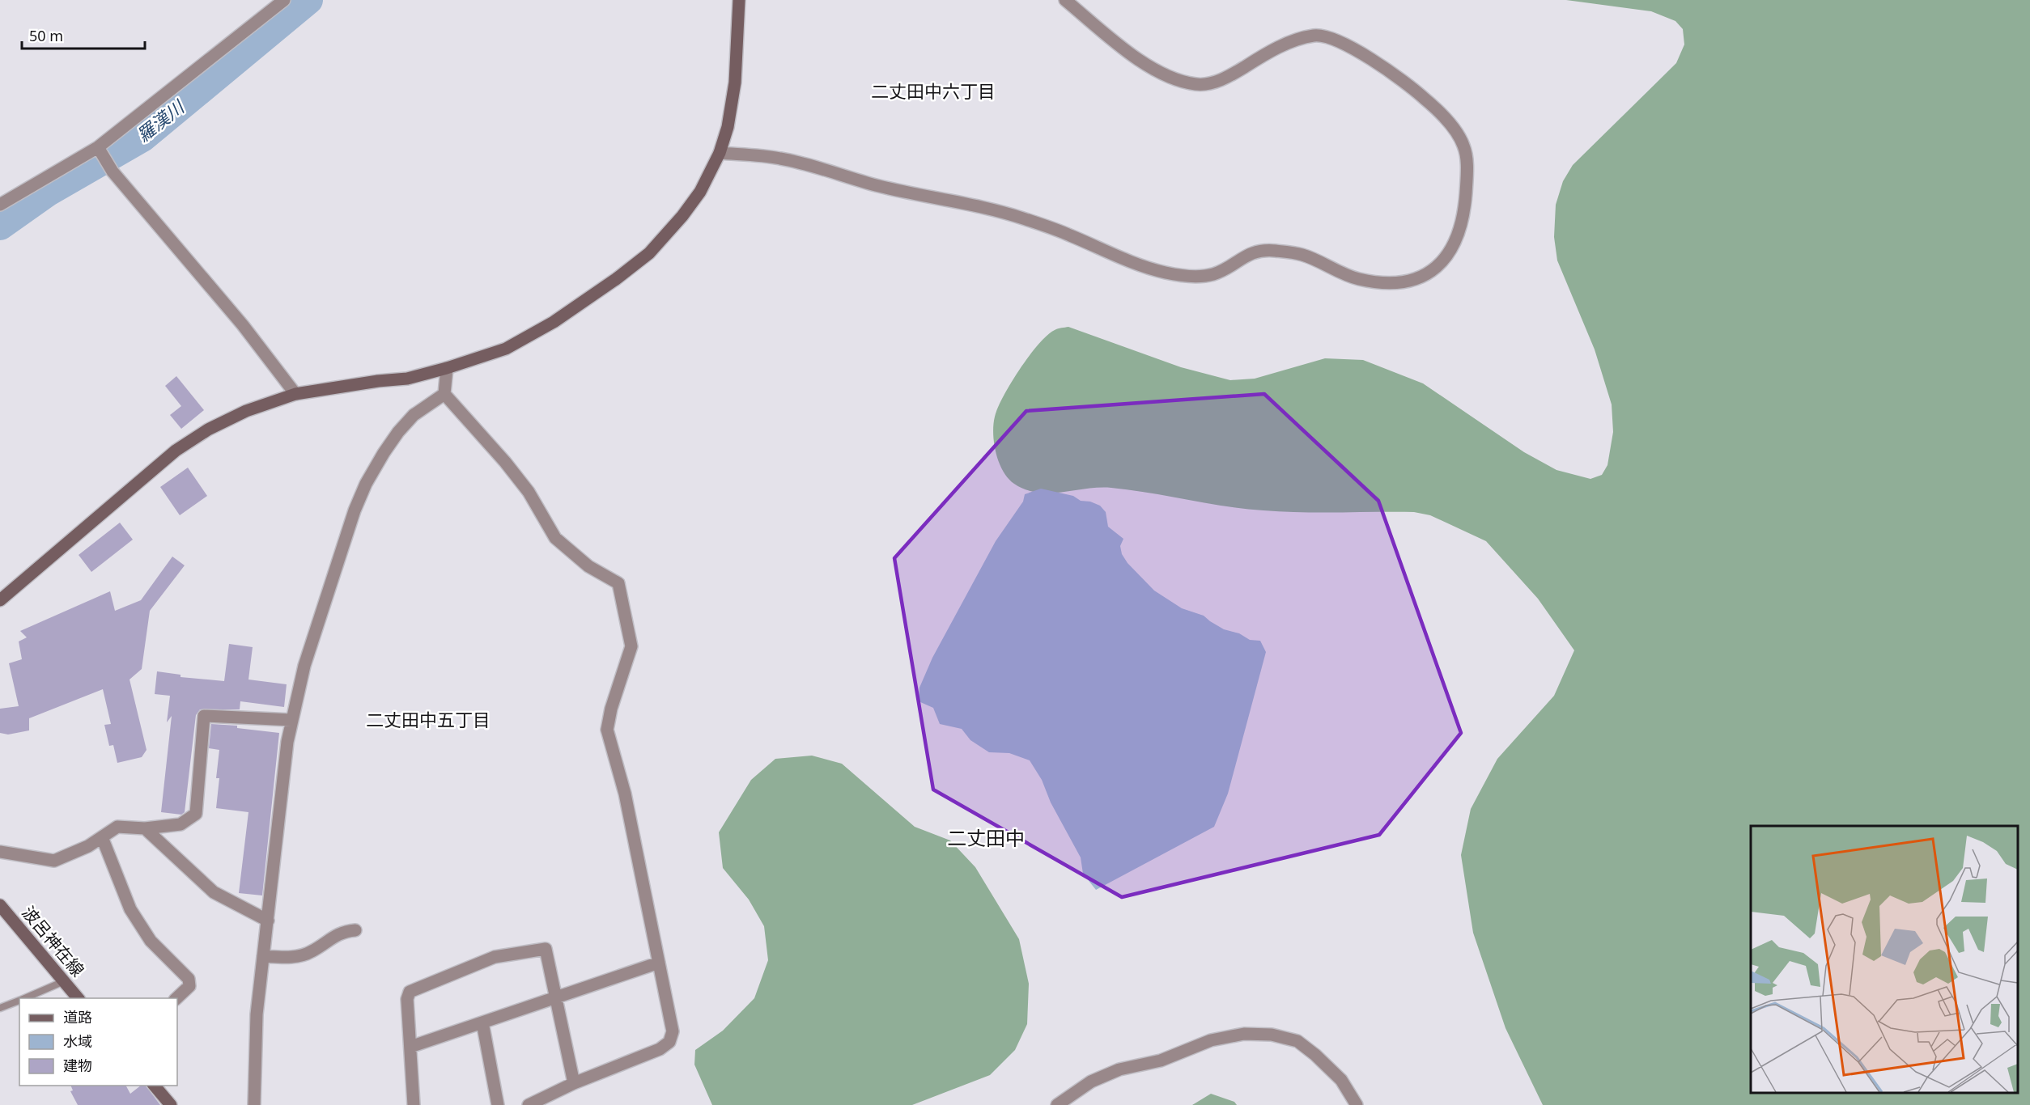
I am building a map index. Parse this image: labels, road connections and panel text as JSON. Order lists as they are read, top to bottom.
{
  "streets": {
    "street": ["波呂神在線"]
  },
  "districts": ["二丈田中六丁目", "二丈田中五丁目", "二丈田中"],
  "water": ["羅漢川"],
  "legend": ["道路", "水域", "建物"],
  "scale_bar": "50 m"
}
